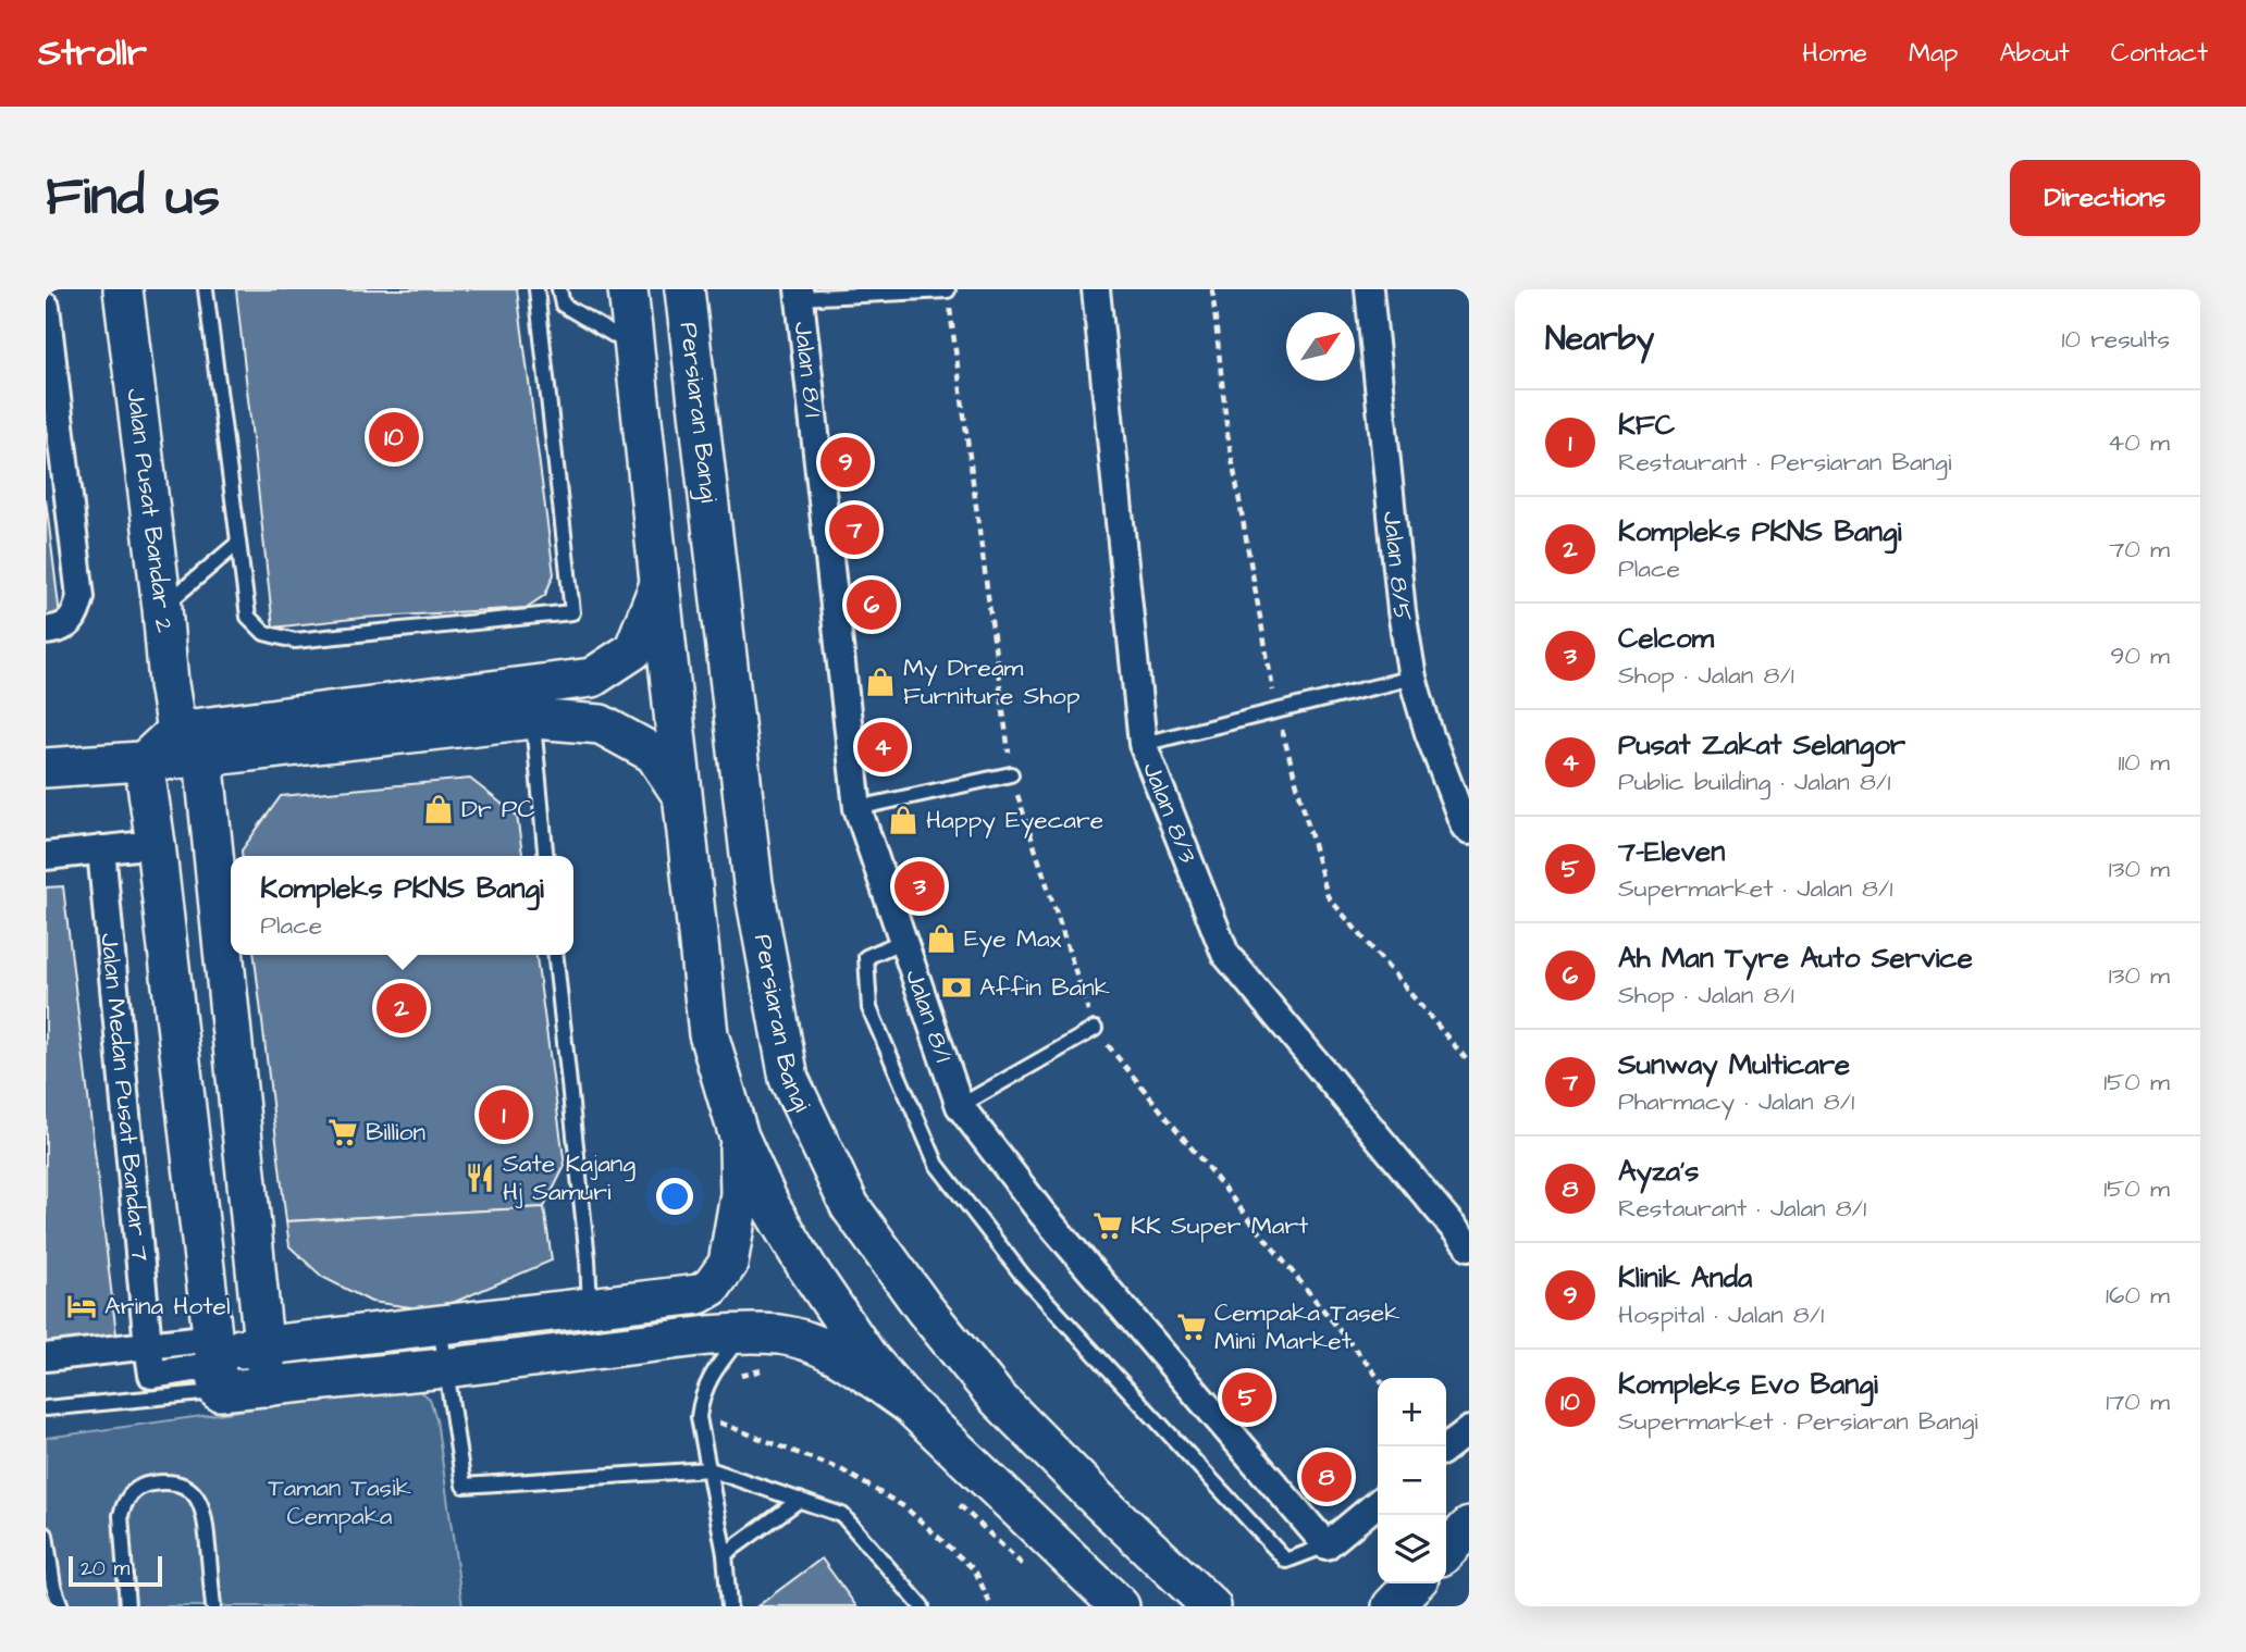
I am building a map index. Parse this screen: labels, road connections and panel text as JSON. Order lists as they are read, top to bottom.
{
  "streets": {
    "street": [
      "Jalan 8/1",
      "Persiaran Bangi",
      "Jalan Pusat Bandar 2",
      "Jalan 8/5",
      "Jalan 8/3",
      "Jalan Medan Pusat Bandar 7"
    ]
  },
  "parks": ["Taman Tasik Cempaka"],
  "places": {
    "shop": [
      "My Dream Furniture Shop",
      "Dr PC",
      "Happy Eyecare",
      "Eye Max"
    ],
    "bank": ["Affin Bank"],
    "supermarket": ["Billion", "KK Super Mart", "Cempaka Tasek Mini Market"],
    "restaurant": ["Sate Kajang Hj Samuri"],
    "hotel": ["Arina Hotel"]
  },
  "scale_bar": "20 m",
  "north": "top right",
  "page": {
    "header": "Strollr",
    "nav": [
      "Home",
      "Map",
      "About",
      "Contact"
    ],
    "buttons": "Directions",
    "title": "Find us",
    "heading": ["Nearby", "10 results"],
    "list": [
      {
        "mark": "1",
        "name": "KFC",
        "note": "Restaurant · Persiaran Bangi",
        "value": "40 m"
      },
      {
        "mark": "2",
        "name": "Kompleks PKNS Bangi",
        "note": "Place",
        "value": "70 m"
      },
      {
        "mark": "3",
        "name": "Celcom",
        "note": "Shop · Jalan 8/1",
        "value": "90 m"
      },
      {
        "mark": "4",
        "name": "Pusat Zakat Selangor",
        "note": "Public building · Jalan 8/1",
        "value": "110 m"
      },
      {
        "mark": "5",
        "name": "7-Eleven",
        "note": "Supermarket · Jalan 8/1",
        "value": "130 m"
      },
      {
        "mark": "6",
        "name": "Ah Man Tyre Auto Service",
        "note": "Shop · Jalan 8/1",
        "value": "130 m"
      },
      {
        "mark": "7",
        "name": "Sunway Multicare",
        "note": "Pharmacy · Jalan 8/1",
        "value": "150 m"
      },
      {
        "mark": "8",
        "name": "Ayza's",
        "note": "Restaurant · Jalan 8/1",
        "value": "150 m"
      },
      {
        "mark": "9",
        "name": "Klinik Anda",
        "note": "Hospital · Jalan 8/1",
        "value": "160 m"
      },
      {
        "mark": "10",
        "name": "Kompleks Evo Bangi",
        "note": "Supermarket · Persiaran Bangi",
        "value": "170 m"
      }
    ],
    "pins": [
      "10",
      "9",
      "7",
      "6",
      "4",
      "3",
      "2",
      "1",
      "5",
      "8"
    ],
    "popup": ["Kompleks PKNS Bangi", "Place"],
    "map_buttons": ["+", "−"],
    "scale": "20 m"
  }
}
